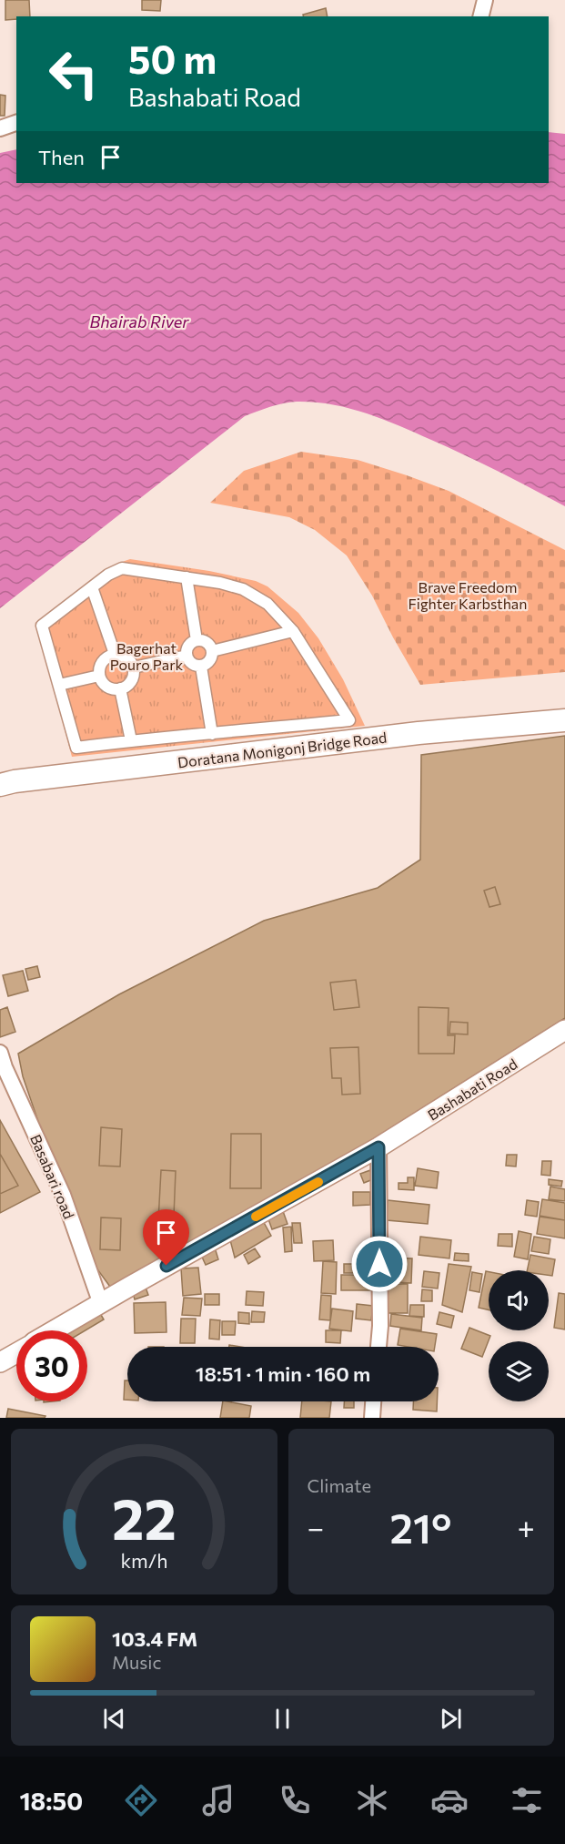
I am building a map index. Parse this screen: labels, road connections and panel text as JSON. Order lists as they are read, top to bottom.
{
  "streets": {
    "main road": ["Doratana Monigonj Bridge Road"],
    "street": ["Bashabati Road", "Basabari road"]
  },
  "crossings": [
    ["Bashabati Road", "Basabari road"]
  ],
  "water": ["Bhairab River"],
  "parks": ["Brave Freedom Fighter Karbsthan", "Bagerhat Pouro Park"],
  "page": {
    "turn": ["50 m", "Bashabati Road"],
    "then": "Then",
    "limit": "30",
    "trip": "18:51 · 1 min · 160 m",
    "tile": "Climate",
    "heat": ["−", "21°", "+"],
    "song": ["103.4 FM", "Music"],
    "tabs": "18:50",
    "gauge": ["22", "km/h"]
  }
}
